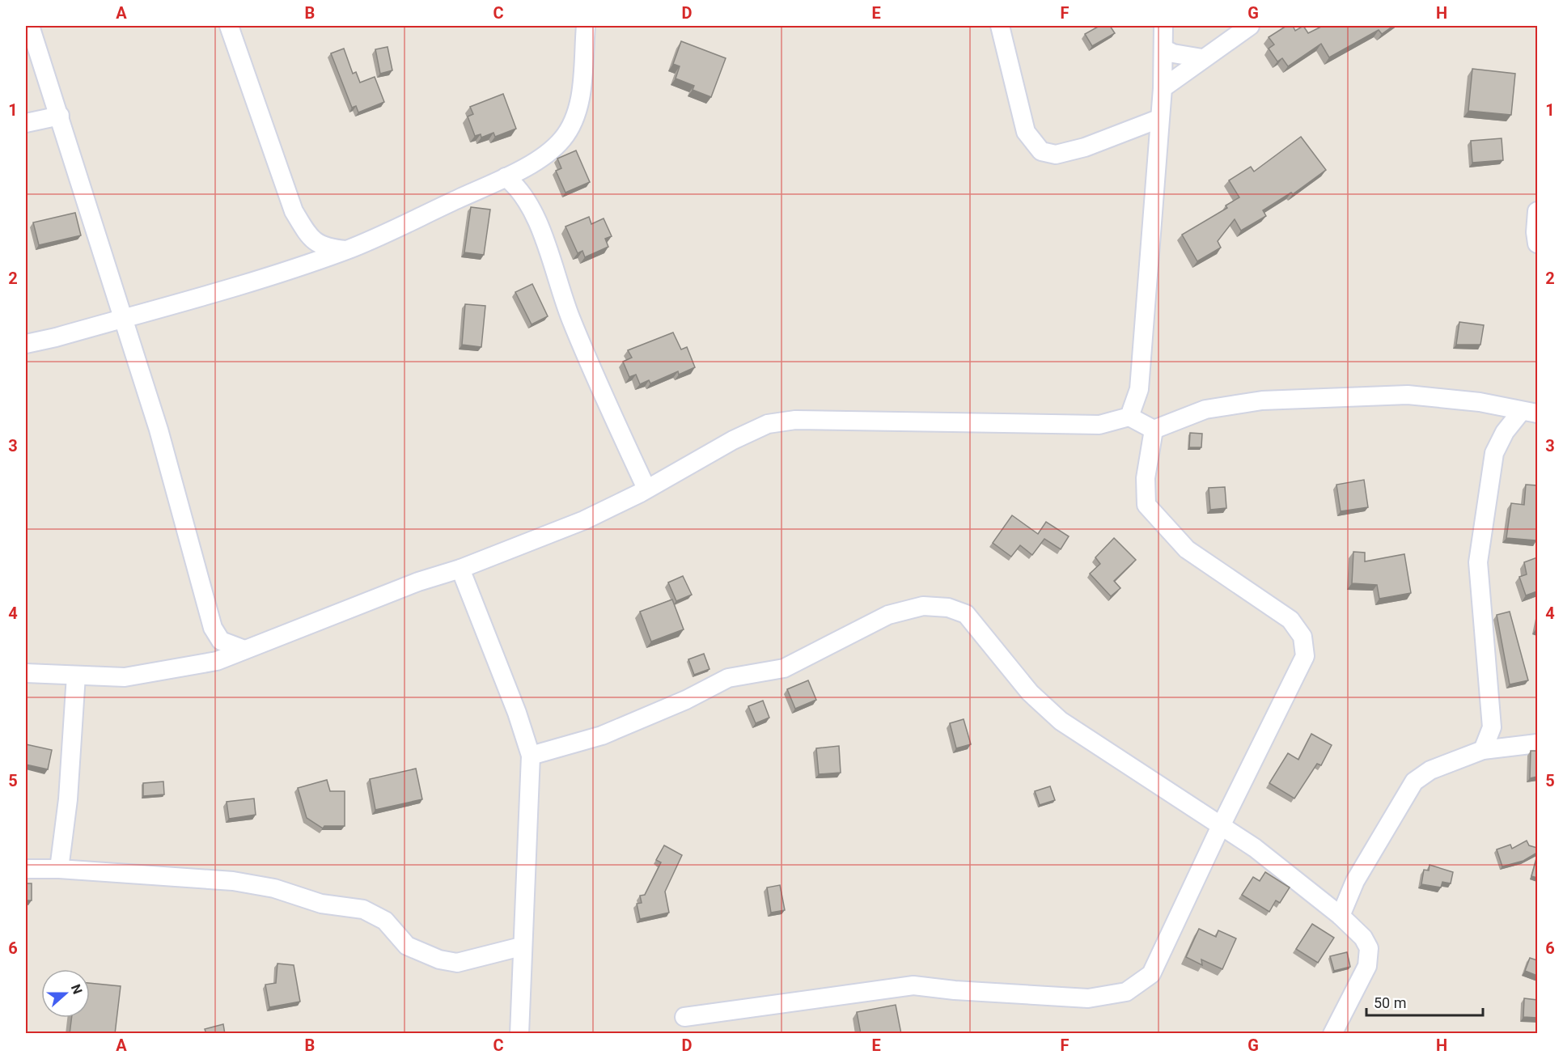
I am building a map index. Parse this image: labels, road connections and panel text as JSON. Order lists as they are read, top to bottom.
{
  "scale_bar": "50 m",
  "north": "right",
  "grid": {
    "columns": [
      "A",
      "B",
      "C",
      "D",
      "E",
      "F",
      "G",
      "H"
    ],
    "rows": [
      "1",
      "2",
      "3",
      "4",
      "5",
      "6"
    ]
  }
}
